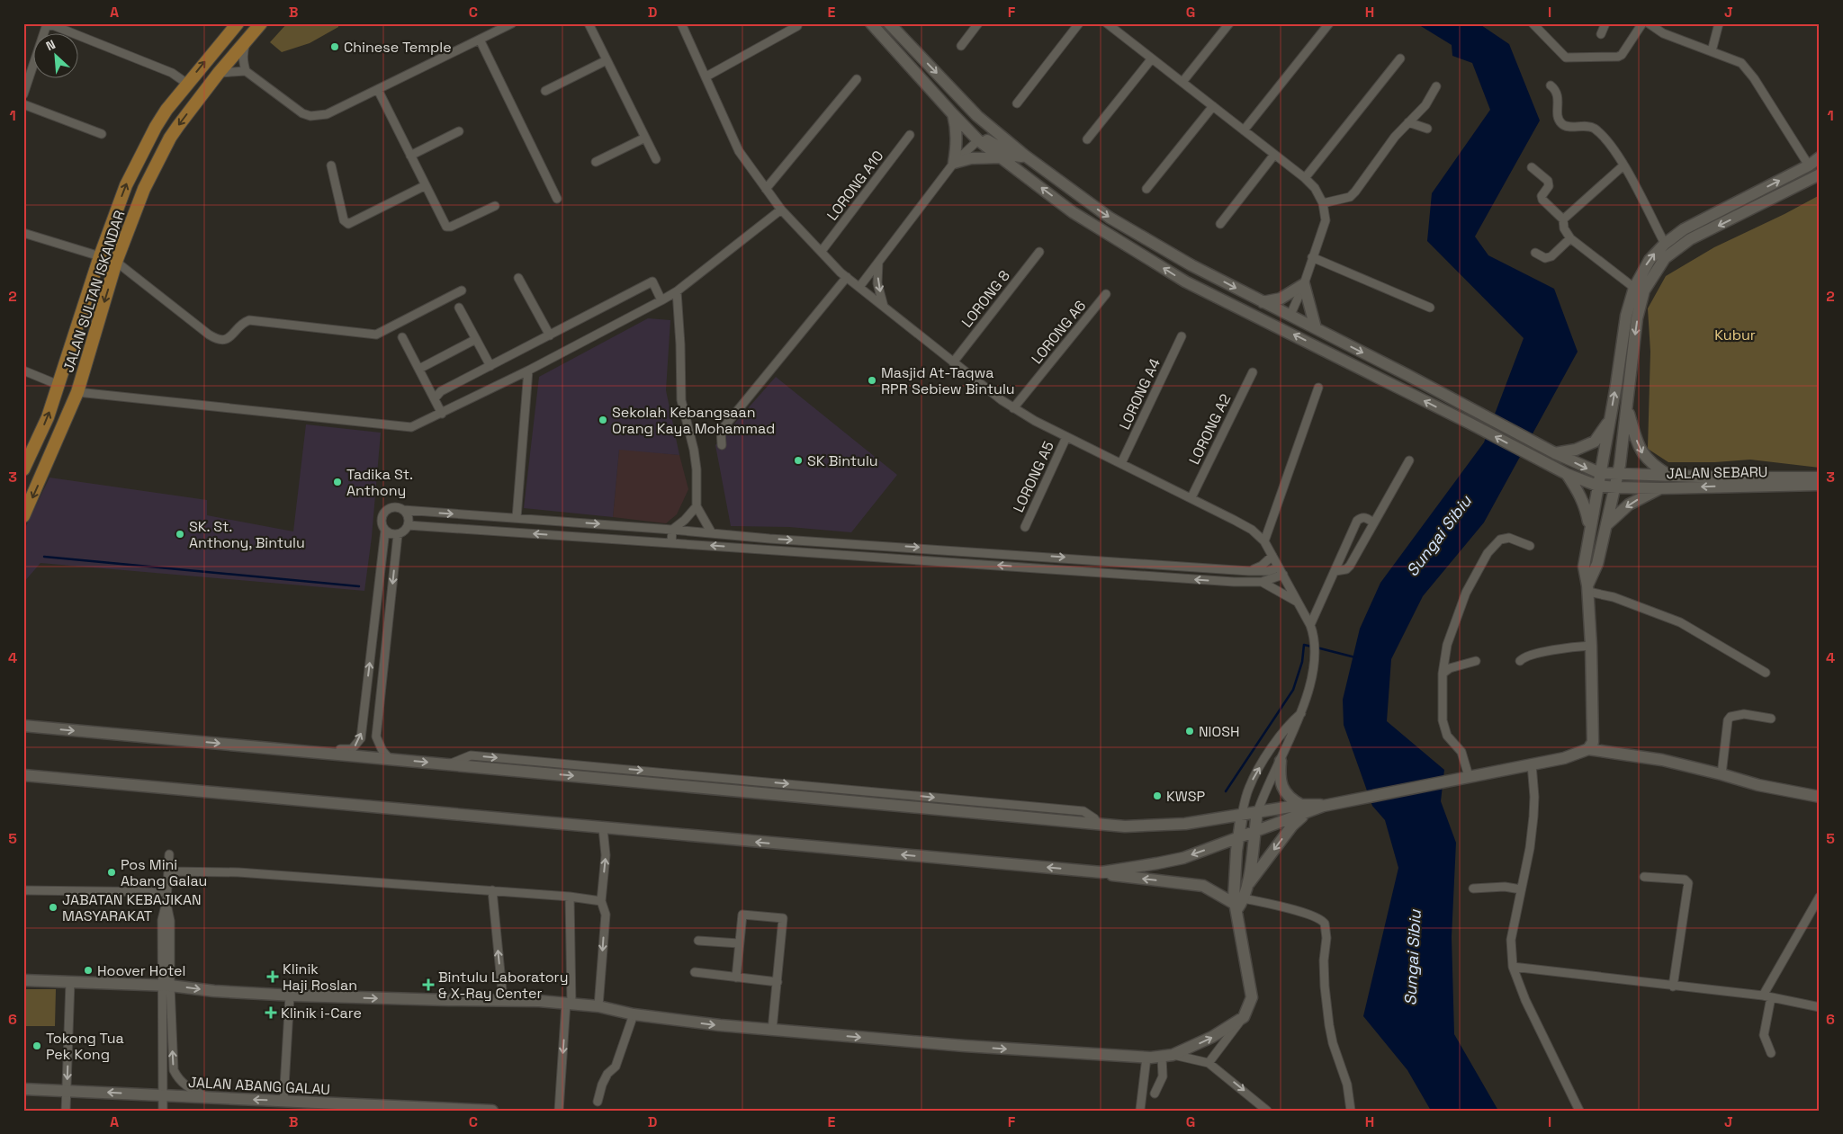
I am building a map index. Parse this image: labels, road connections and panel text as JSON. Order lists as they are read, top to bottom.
{
  "streets": {
    "main road": ["JALAN SULTAN ISKANDAR"],
    "street": [
      "LORONG A10",
      "LORONG 8",
      "LORONG A6",
      "LORONG A4",
      "LORONG A2",
      "JALAN SEBARU",
      "LORONG A5",
      "JALAN ABANG GALAU"
    ]
  },
  "one_way": ["JALAN ABANG GALAU"],
  "water": ["Sungai Sibiu"],
  "parks": ["Kubur"],
  "places": {
    "other": [
      "Chinese Temple",
      "Masjid At-Taqwa RPR Sebiew Bintulu",
      "Sekolah Kebangsaan Orang Kaya Mohammad",
      "SK Bintulu",
      "Tadika St. Anthony",
      "SK. St. Anthony, Bintulu",
      "NIOSH",
      "KWSP",
      "Pos Mini Abang Galau",
      "JABATAN KEBAJIKAN MASYARAKAT",
      "Hoover Hotel",
      "Tokong Tua Pek Kong"
    ],
    "health": ["Klinik Haji Roslan", "Bintulu Laboratory & X-Ray Center", "Klinik i-Care"]
  },
  "north": "top left",
  "grid": {
    "columns": [
      "A",
      "B",
      "C",
      "D",
      "E",
      "F",
      "G",
      "H",
      "I",
      "J"
    ],
    "rows": [
      "1",
      "2",
      "3",
      "4",
      "5",
      "6"
    ]
  }
}
